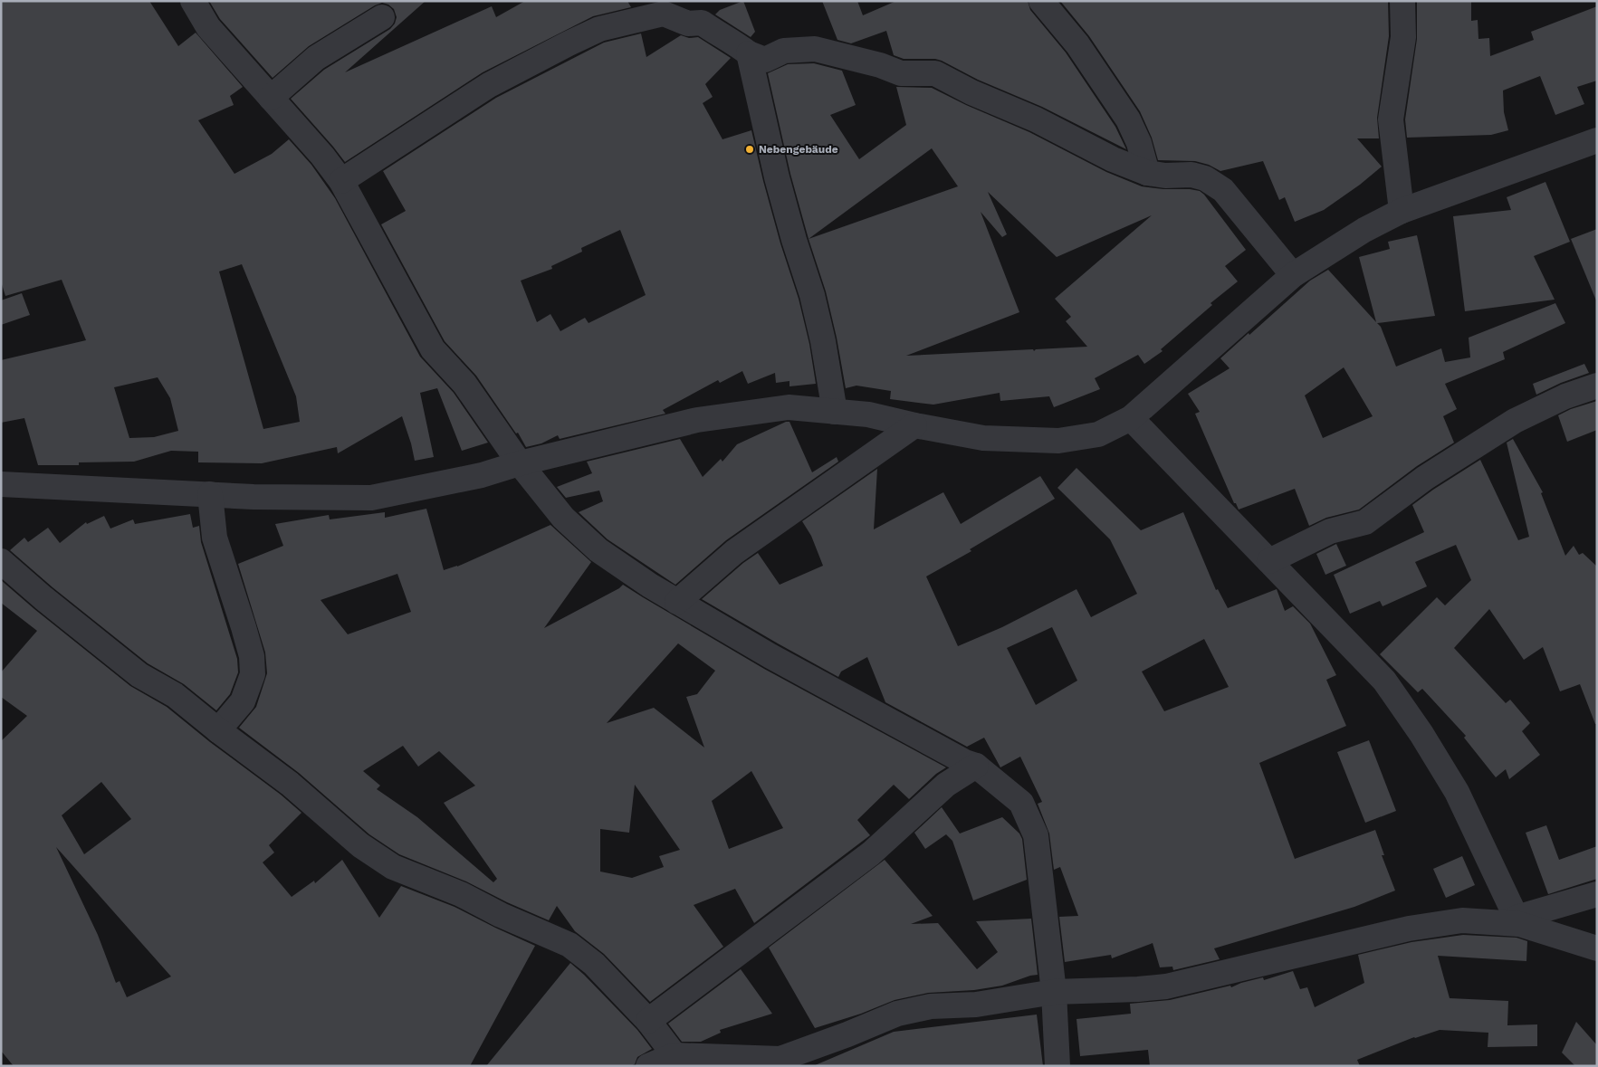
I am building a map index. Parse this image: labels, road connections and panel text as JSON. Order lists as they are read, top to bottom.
{
  "places": ["Nebengebäude"]
}
